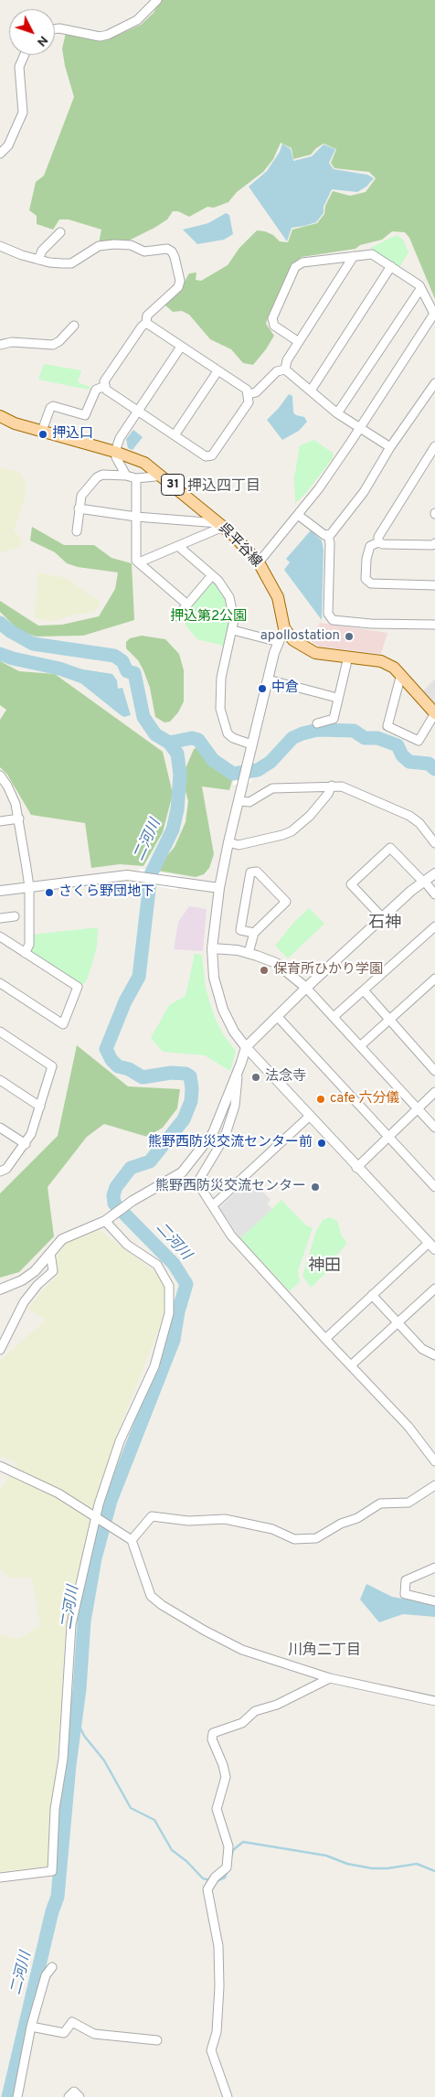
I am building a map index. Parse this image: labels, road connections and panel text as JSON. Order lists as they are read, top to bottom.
{
  "streets": {
    "main road": ["31", "呉平谷線"]
  },
  "districts": [
    "押込四丁目",
    "石神",
    "神田",
    "川角二丁目"
  ],
  "water": ["二河川"],
  "parks": ["押込第2公園"],
  "places": [
    "押込口",
    "apollostation",
    "中倉",
    "さくら野団地下",
    "保育所ひかり学園",
    "法念寺",
    "cafe 六分儀",
    "熊野西防災交流センター前",
    "熊野西防災交流センター"
  ],
  "north": "bottom right"
}
